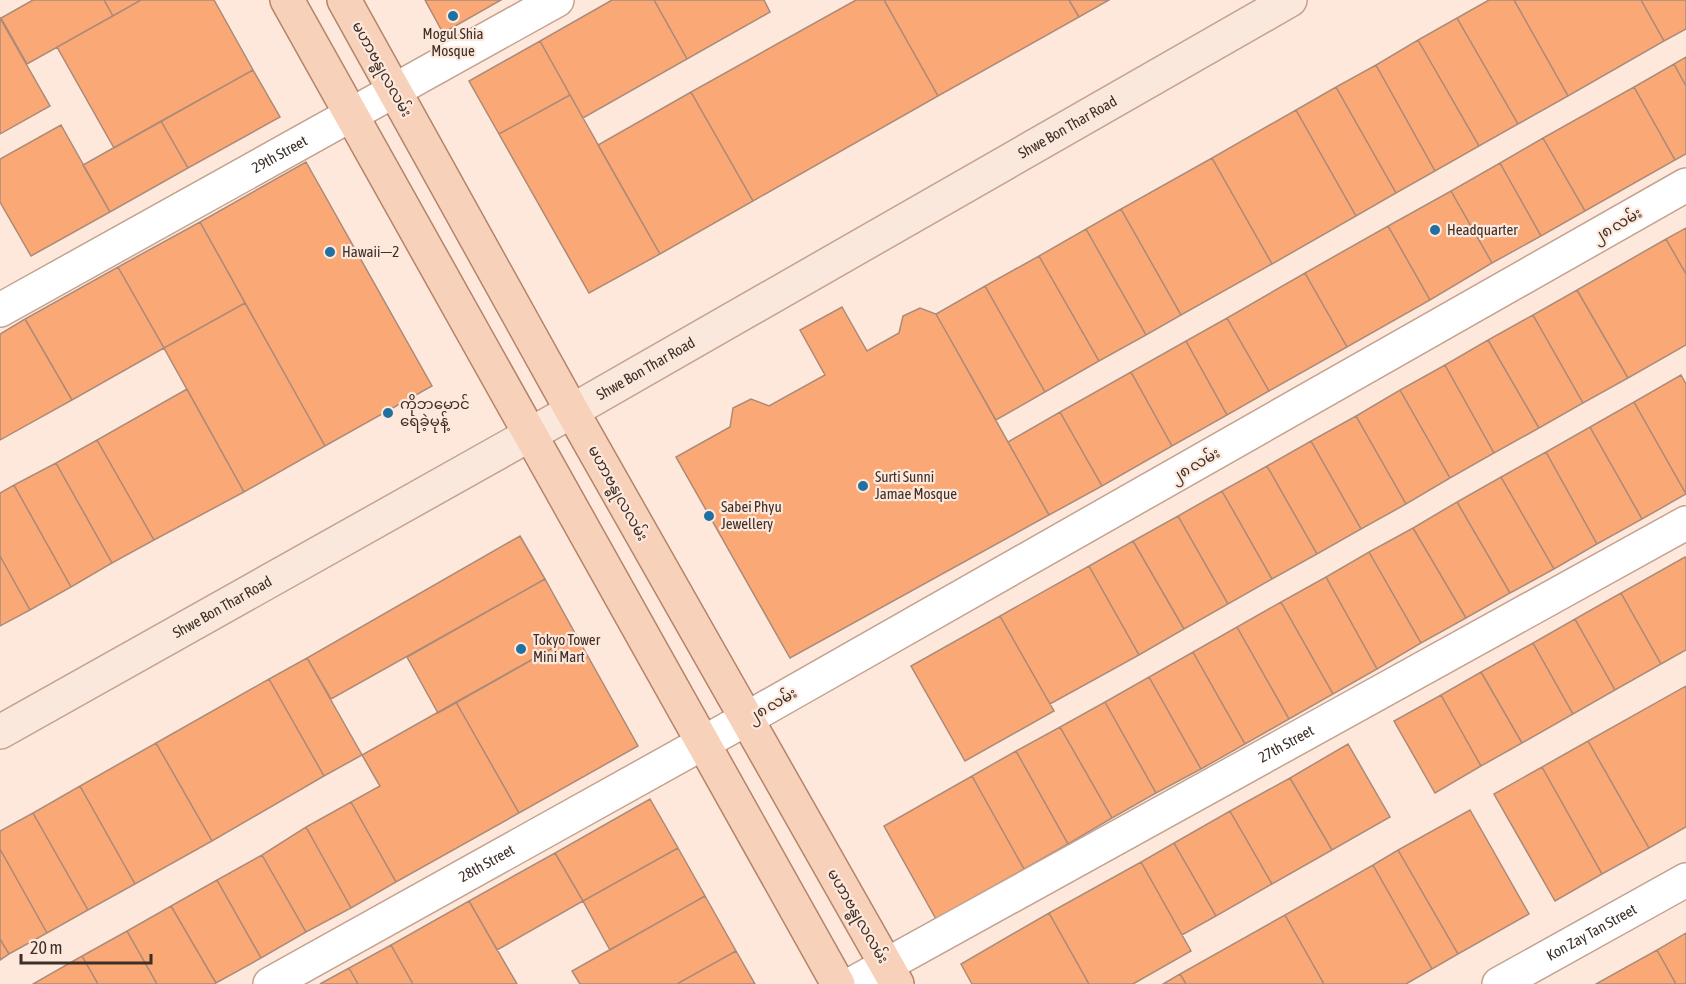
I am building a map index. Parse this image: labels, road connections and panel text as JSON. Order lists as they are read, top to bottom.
{
  "streets": {
    "main road": ["မဟာဗန္ဓုလလမ်း", "Shwe Bon Thar Road"],
    "street": [
      "29th Street",
      "၂၈ လမ်း",
      "27th Street",
      "28th Street",
      "Kon Zay Tan Street"
    ]
  },
  "crossings": [
    ["မဟာဗန္ဓုလလမ်း", "Shwe Bon Thar Road"],
    ["မဟာဗန္ဓုလလမ်း", "29th Street"],
    ["မဟာဗန္ဓုလလမ်း", "၂၈ လမ်း"],
    ["မဟာဗန္ဓုလလမ်း", "27th Street"],
    ["၂၈ လမ်း", "28th Street"]
  ],
  "places": [
    "Mogul Shia Mosque",
    "Headquarter",
    "Hawaii—2",
    "ကိုဘမောင် ရေခဲ့မုန့်",
    "Surti Sunni Jamae Mosque",
    "Sabei Phyu Jewellery",
    "Tokyo Tower Mini Mart"
  ],
  "scale_bar": "20 m"
}
